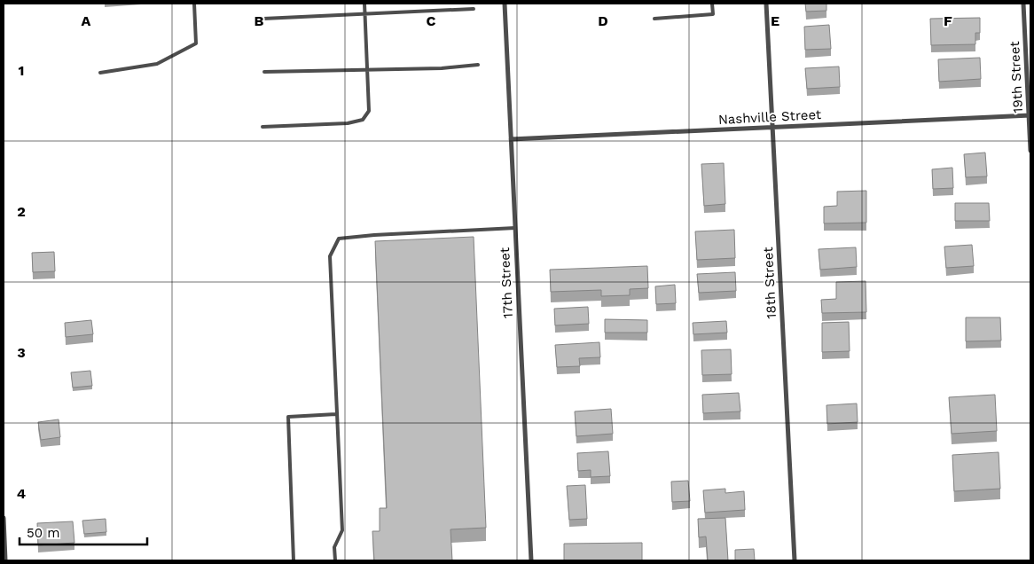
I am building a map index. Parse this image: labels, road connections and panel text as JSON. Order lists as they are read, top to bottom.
{
  "streets": {
    "street": [
      "19th Street",
      "Nashville Street",
      "17th Street",
      "18th Street"
    ]
  },
  "crossings": [
    ["19th Street", "Nashville Street"],
    ["Nashville Street", "17th Street"],
    ["Nashville Street", "18th Street"]
  ],
  "scale_bar": "50 m",
  "grid": {
    "columns": [
      "A",
      "B",
      "C",
      "D",
      "E",
      "F"
    ],
    "rows": [
      "1",
      "2",
      "3",
      "4"
    ]
  }
}
